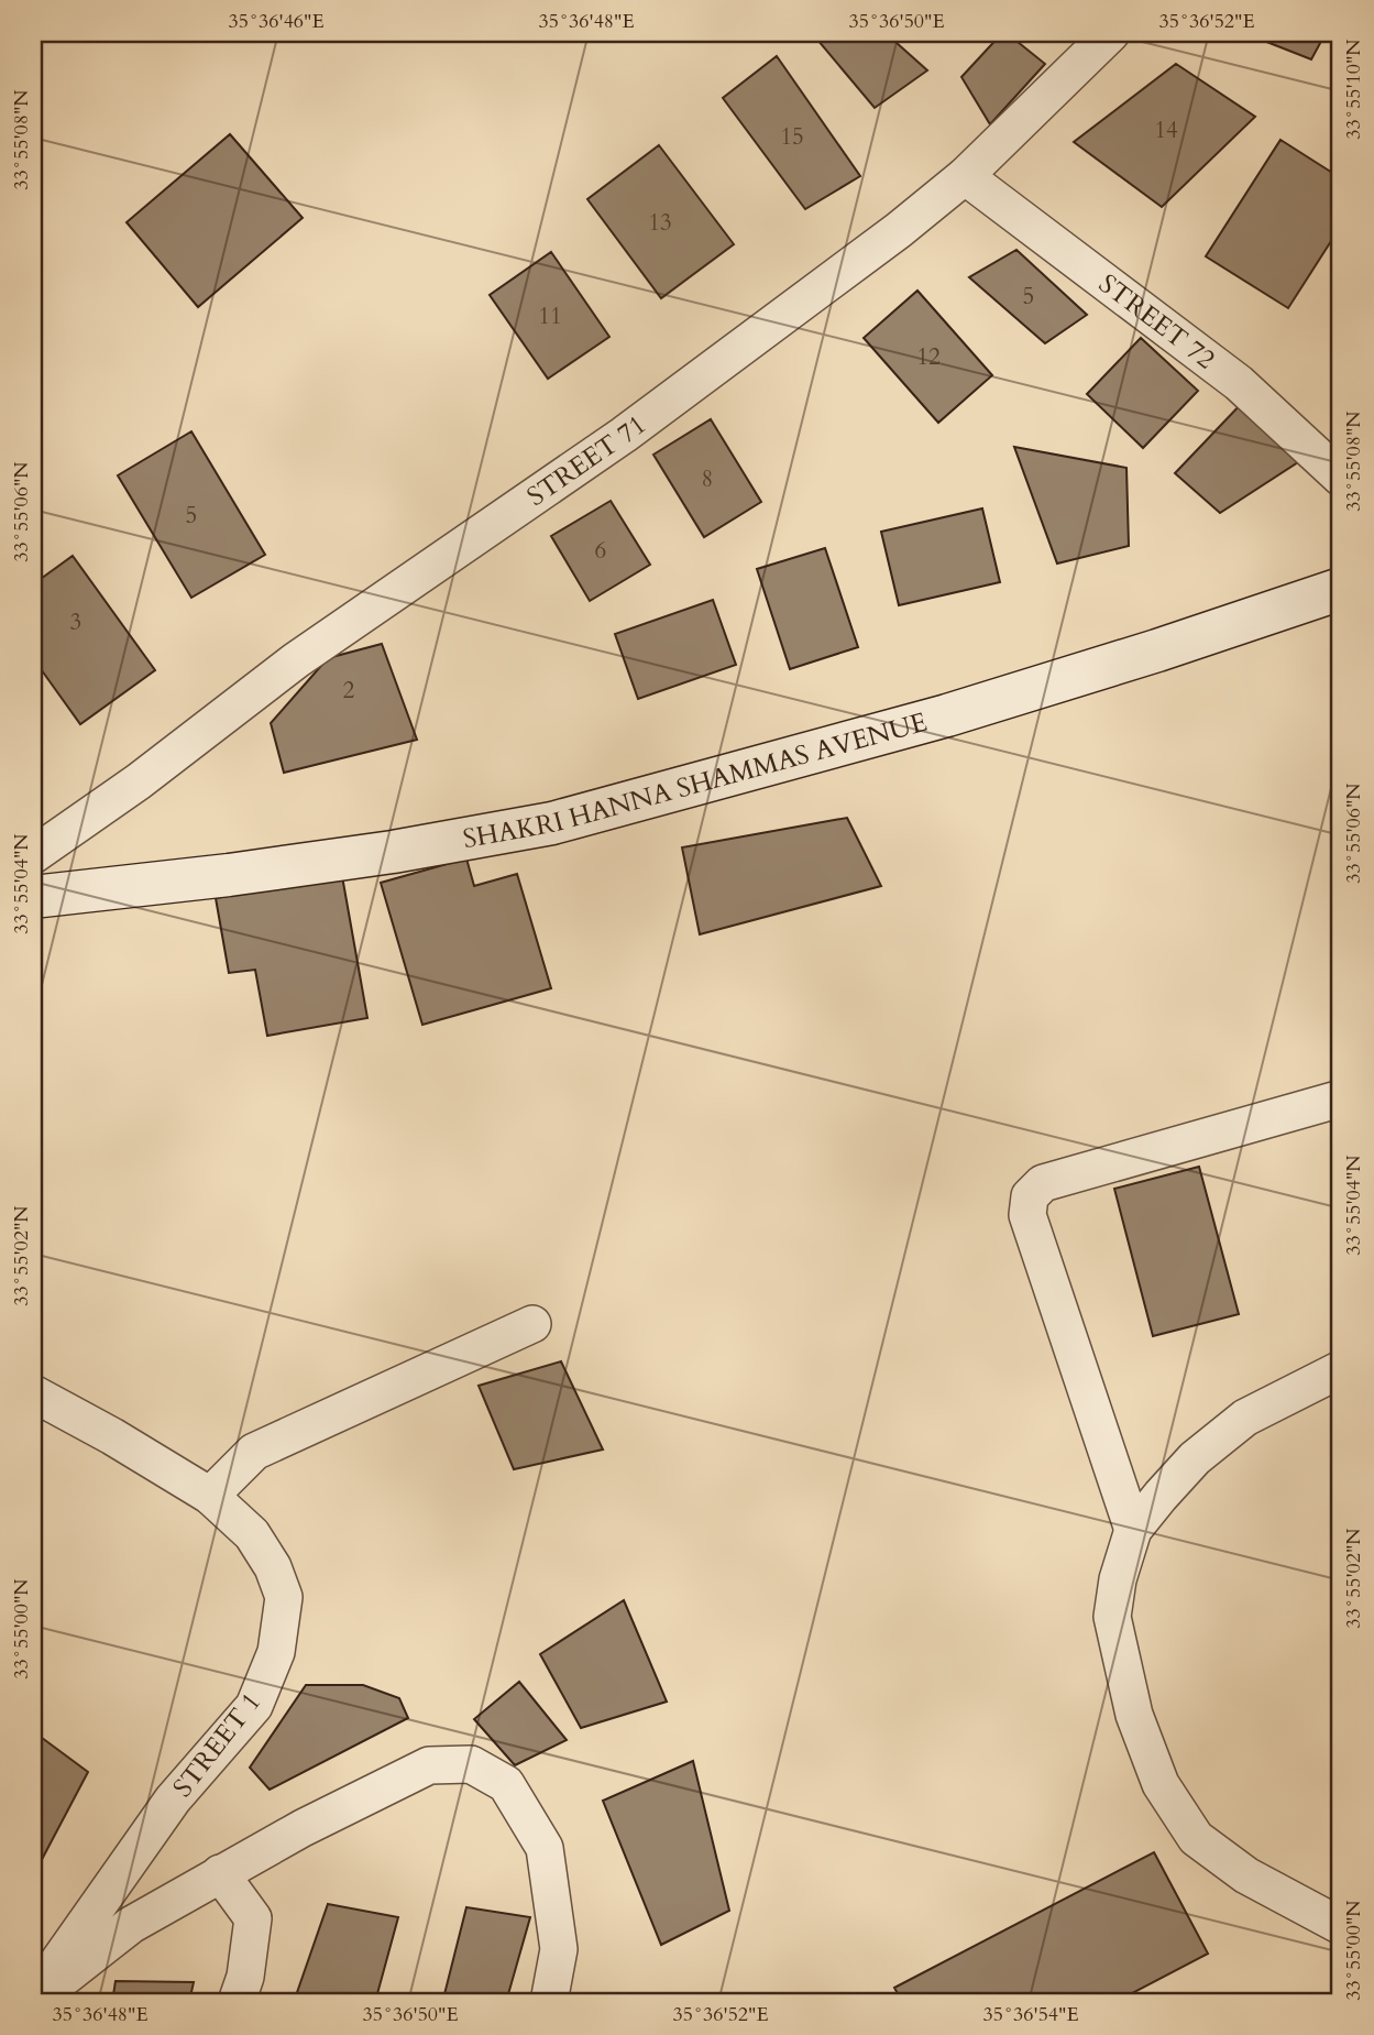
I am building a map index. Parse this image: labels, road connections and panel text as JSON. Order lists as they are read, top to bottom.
{
  "streets": {
    "street": [
      "STREET 72",
      "STREET 71",
      "SHAKRI HANNA SHAMMAS AVENUE",
      "STREET 1"
    ]
  },
  "crossings": [
    ["STREET 72", "STREET 71"]
  ],
  "house_numbers": [
    "14",
    "15",
    "13",
    "5",
    "11",
    "12",
    "8",
    "5",
    "6",
    "3",
    "2"
  ],
  "coordinates": [
    "35°36'46\"E",
    "35°36'48\"E",
    "35°36'50\"E",
    "35°36'52\"E",
    "33°55'10\"N",
    "33°55'08\"N",
    "33°55'06\"N",
    "33°55'04\"N",
    "33°55'02\"N",
    "33°55'00\"N",
    "35°36'54\"E"
  ]
}
